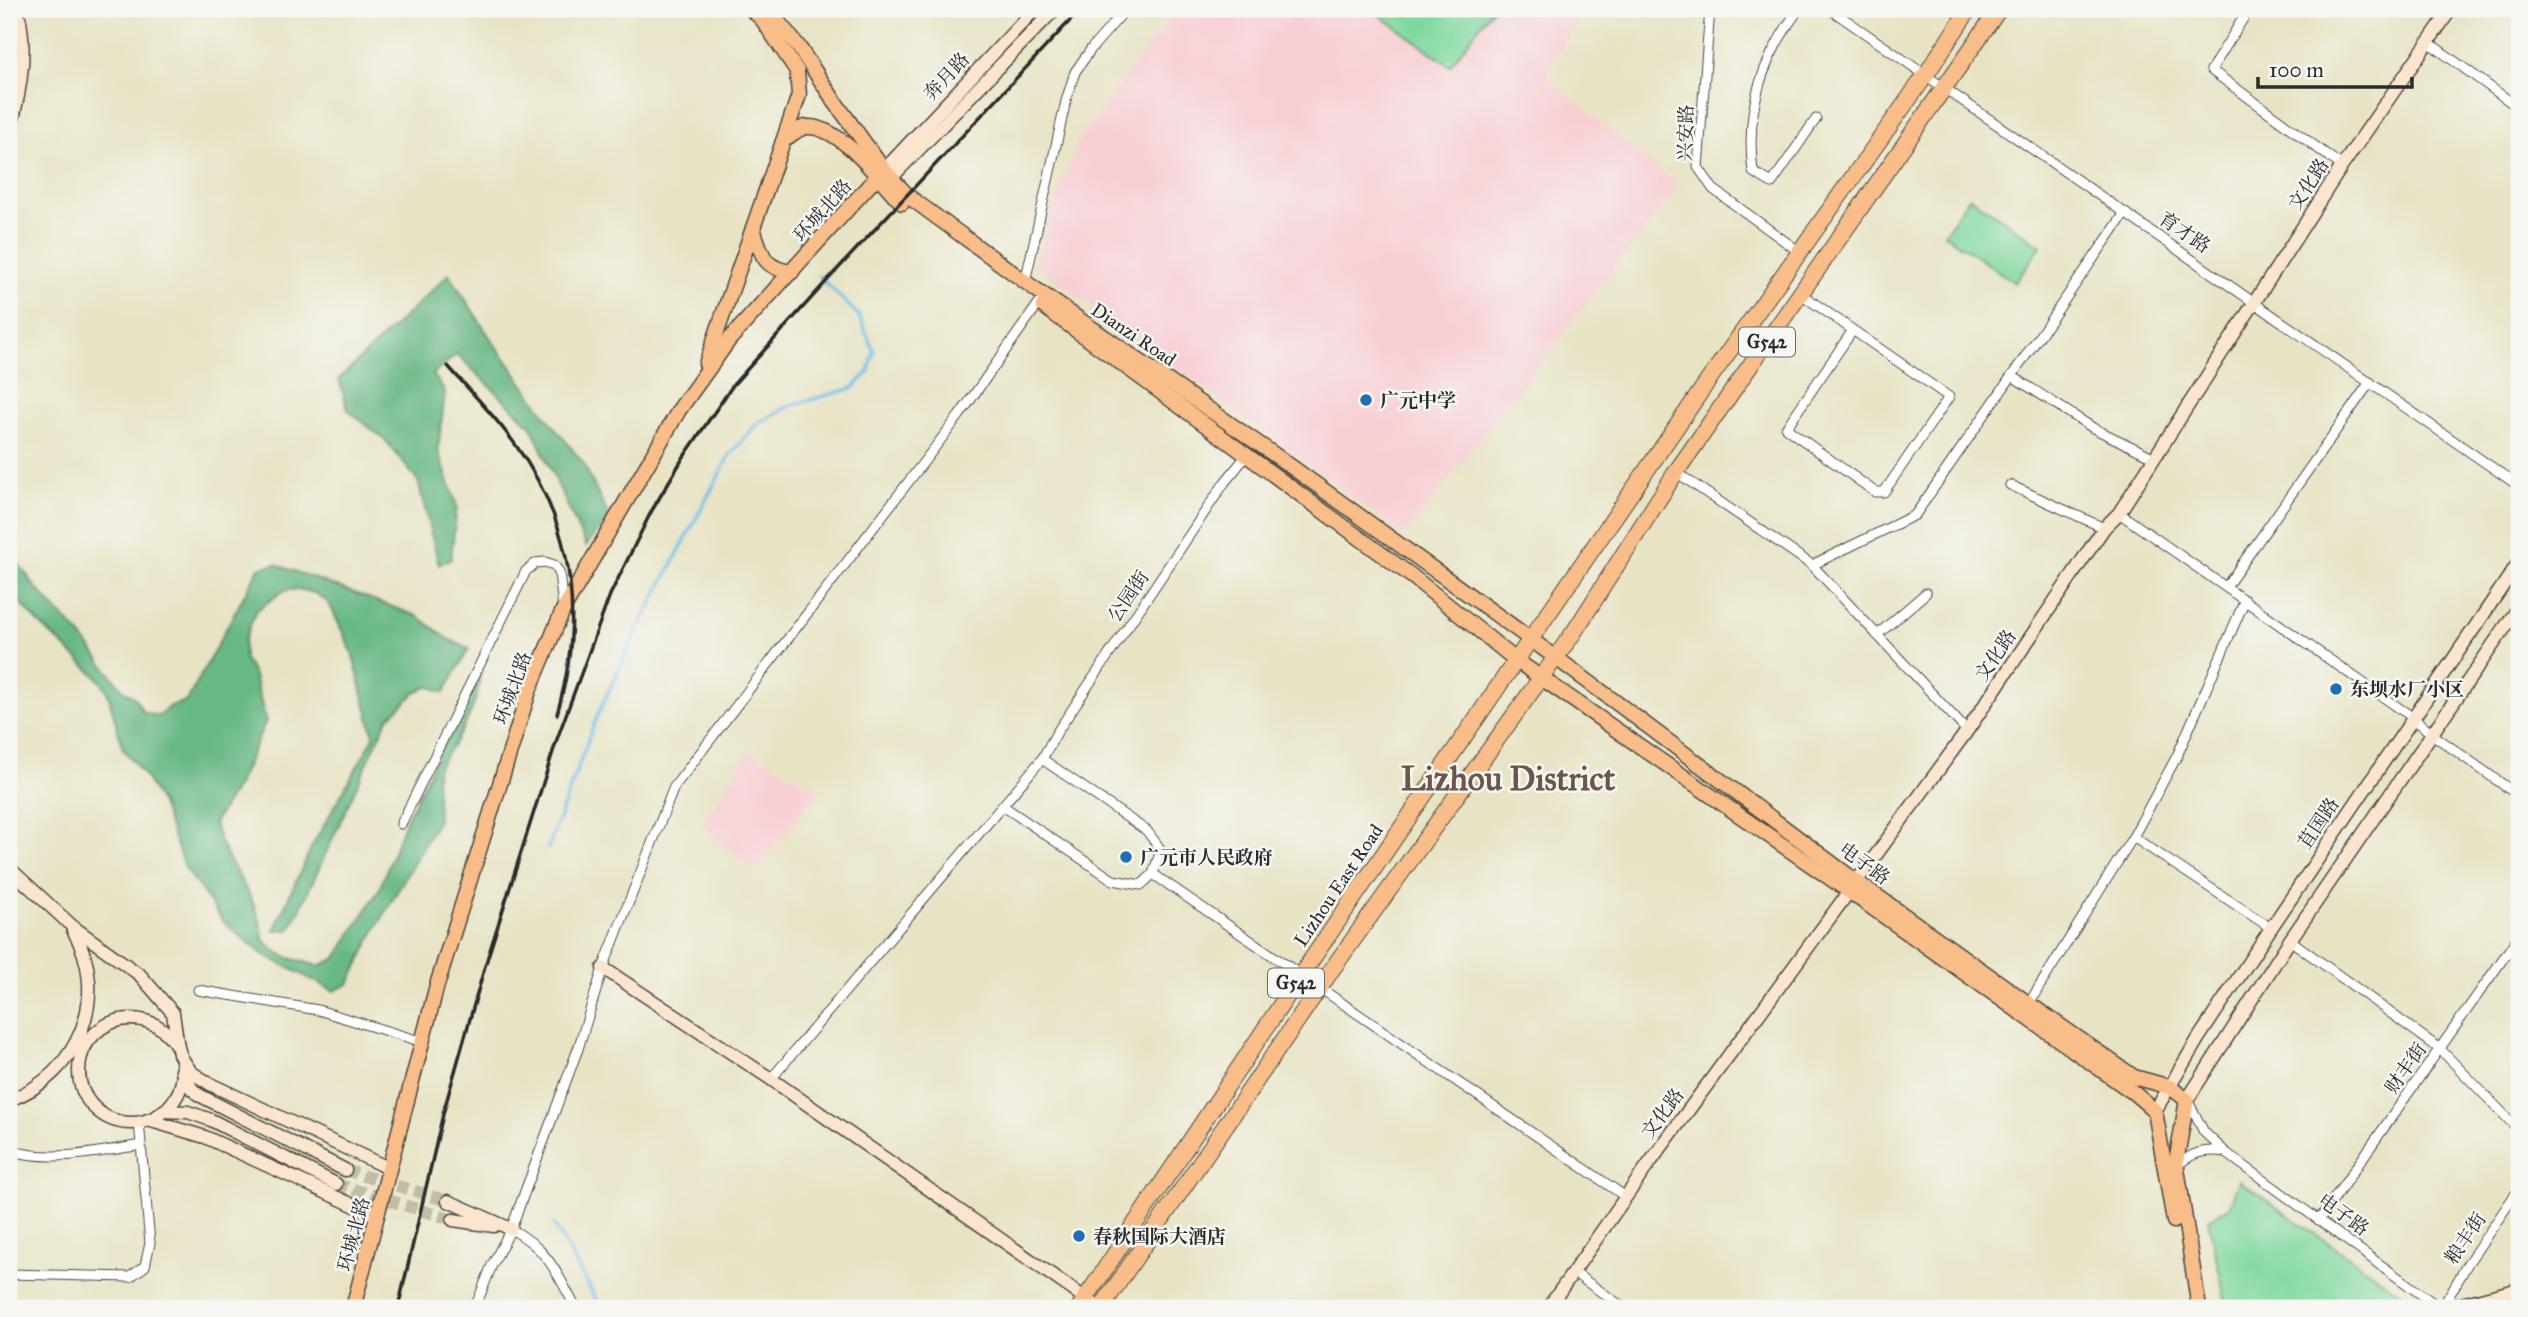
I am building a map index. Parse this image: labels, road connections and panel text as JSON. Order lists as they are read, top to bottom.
{
  "streets": {
    "highway": ["G542", "Lizhou East Road"],
    "main road": ["环城北路", "Dianzi Road", "电子路"],
    "street": [
      "奔月路",
      "兴安路",
      "文化路",
      "育才路",
      "公园街",
      "苴国路",
      "财丰街",
      "粮丰街"
    ]
  },
  "crossings": [
    ["奔月路", "环城北路"],
    ["奔月路", "Dianzi Road"],
    ["兴安路", "G542"],
    ["文化路", "育才路"],
    ["文化路", "电子路"],
    ["环城北路", "Dianzi Road"],
    ["育才路", "G542"],
    ["Dianzi Road", "G542"],
    ["Dianzi Road", "公园街"],
    ["Dianzi Road", "电子路"],
    ["Dianzi Road", "Lizhou East Road"],
    ["G542", "电子路"],
    ["G542", "Lizhou East Road"],
    ["苴国路", "电子路"],
    ["电子路", "Lizhou East Road"],
    ["电子路", "财丰街"],
    ["电子路", "粮丰街"]
  ],
  "districts": ["Lizhou District"],
  "places": [
    "广元中学",
    "东坝水厂小区",
    "广元市人民政府",
    "春秋国际大酒店"
  ],
  "scale_bar": "100 m"
}
